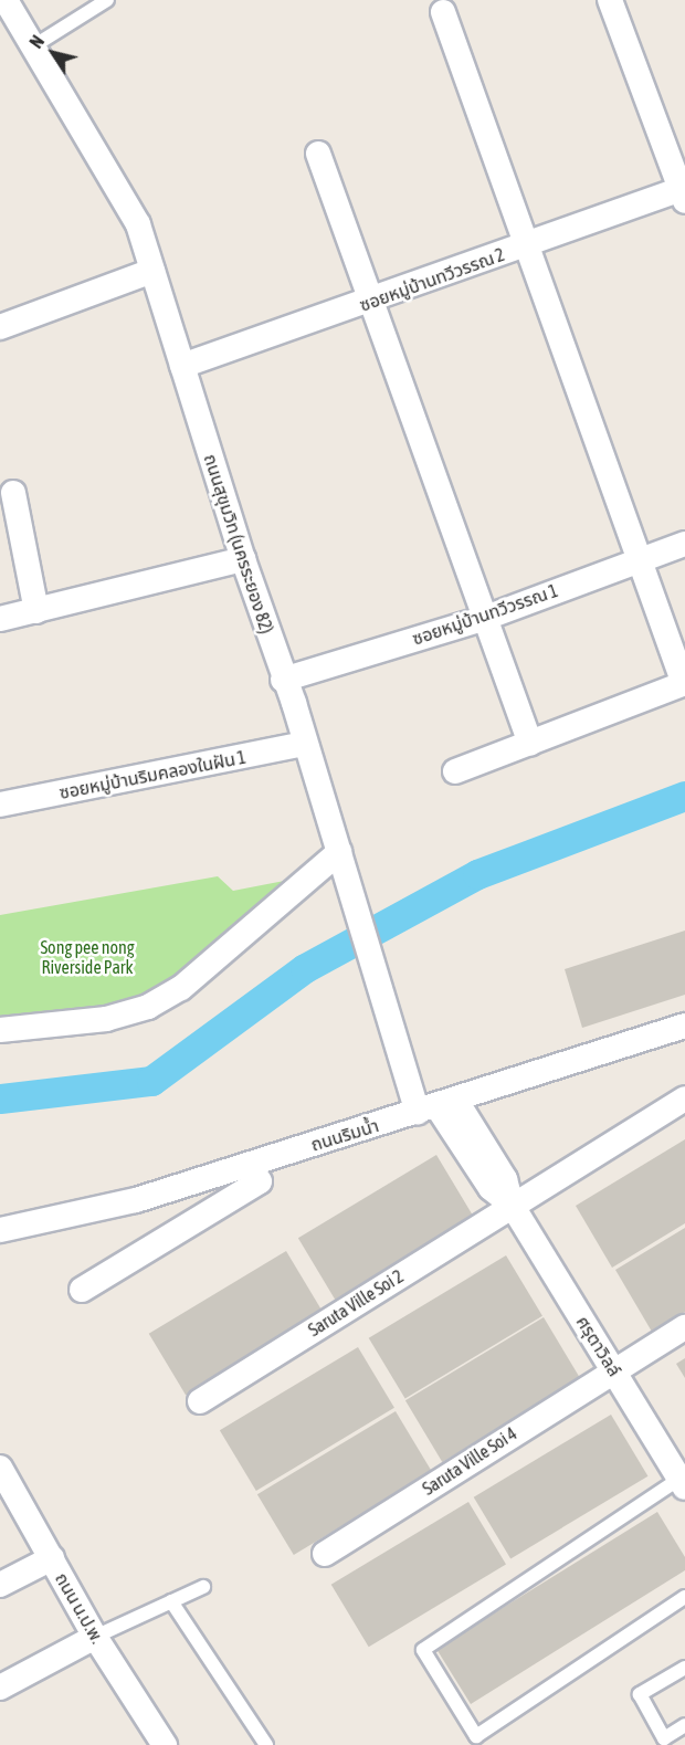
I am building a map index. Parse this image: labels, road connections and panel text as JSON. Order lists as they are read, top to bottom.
{
  "streets": {
    "street": [
      "ซอยหมู่บ้านทวีวรรณ 2",
      "ถนนสุขุมวิท (นครระยอง 82)",
      "ซอยหมู่บ้านทวีวรรณ 1",
      "ซอยหมู่บ้านริมคลองในฝัน 1",
      "ถนนริมน้ำ",
      "Saruta Ville Soi 2",
      "ศรุตาวิลล์",
      "Saruta Ville Soi 4",
      "ถนน น.ป.พ."
    ]
  },
  "crossings": [
    ["ซอยหมู่บ้านทวีวรรณ 2", "ถนนสุขุมวิท (นครระยอง 82)"],
    ["ถนนสุขุมวิท (นครระยอง 82)", "ซอยหมู่บ้านทวีวรรณ 1"],
    ["ถนนสุขุมวิท (นครระยอง 82)", "ซอยหมู่บ้านริมคลองในฝัน 1"],
    ["ถนนสุขุมวิท (นครระยอง 82)", "ถนนริมน้ำ"],
    ["ถนนสุขุมวิท (นครระยอง 82)", "ศรุตาวิลล์"],
    ["ถนนริมน้ำ", "ศรุตาวิลล์"],
    ["Saruta Ville Soi 2", "ศรุตาวิลล์"],
    ["ศรุตาวิลล์", "Saruta Ville Soi 4"]
  ],
  "parks": ["Song pee nong Riverside Park"],
  "north": "top left"
}
